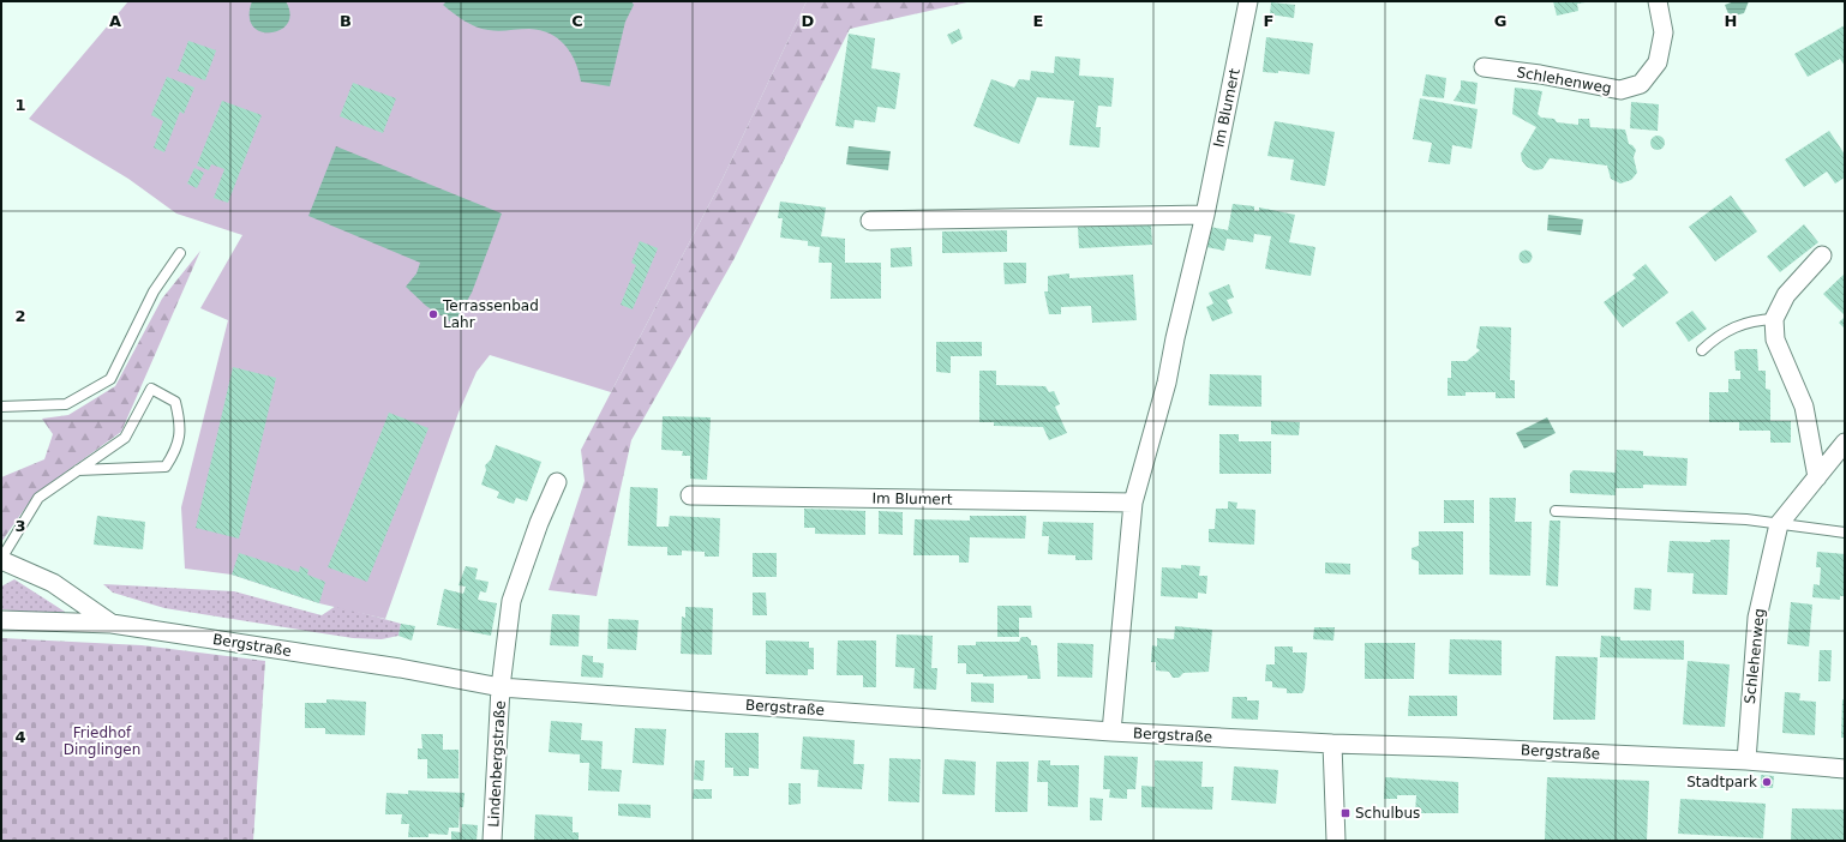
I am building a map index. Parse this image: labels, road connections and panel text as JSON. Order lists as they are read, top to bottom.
{
  "streets": {
    "street": [
      "Schlehenweg",
      "Im Blumert",
      "Bergstraße",
      "Lindenbergstraße"
    ]
  },
  "crossings": [
    ["Schlehenweg", "Bergstraße"],
    ["Im Blumert", "Bergstraße"],
    ["Bergstraße", "Lindenbergstraße"]
  ],
  "parks": ["Friedhof Dinglingen"],
  "places": {
    "other": ["Terrassenbad Lahr", "Stadtpark"],
    "transit": ["Schulbus"]
  },
  "grid": {
    "columns": [
      "A",
      "B",
      "C",
      "D",
      "E",
      "F",
      "G",
      "H"
    ],
    "rows": [
      "1",
      "2",
      "3",
      "4"
    ]
  }
}
